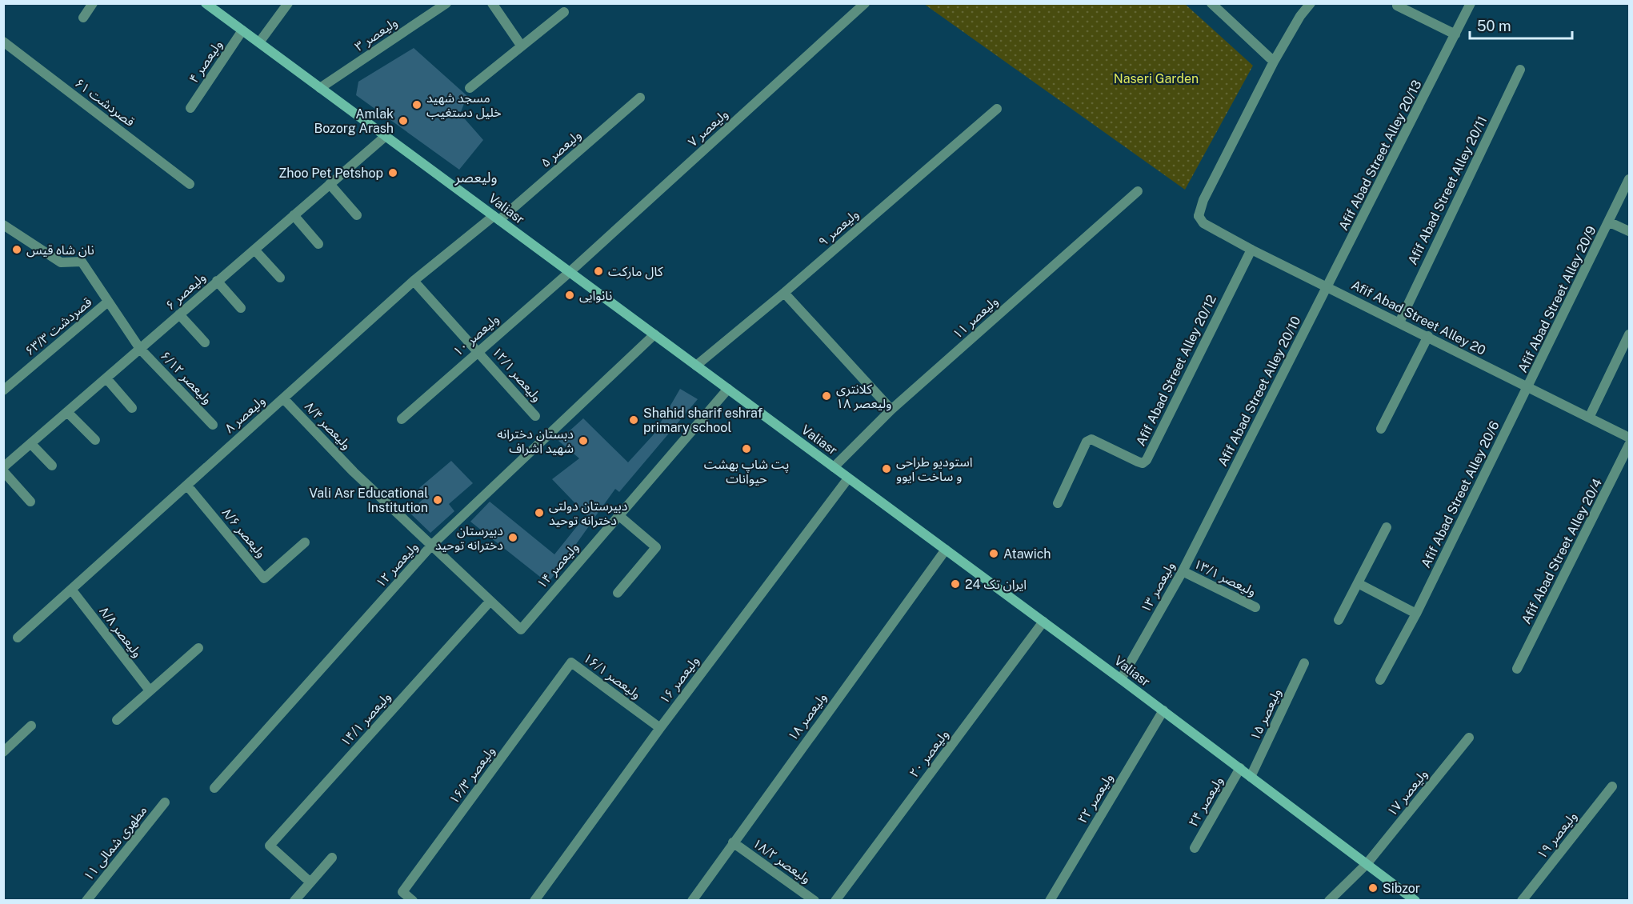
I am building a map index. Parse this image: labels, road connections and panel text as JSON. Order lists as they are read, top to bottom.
{
  "streets": {
    "main road": ["Valiasr"],
    "street": [
      "۳ ولیعصر",
      "۴ ولیعصر",
      "۶۱ قصردشت",
      "۷ ولیعصر",
      "۵ ولیعصر",
      "Afif Abad Street Alley 20/13",
      "Afif Abad Street Alley 20/11",
      "۹ ولیعصر",
      "۶ ولیعصر",
      "Afif Abad Street Alley 20/9",
      "۱۱ ولیعصر",
      "Afif Abad Street Alley 20",
      "۶۳/۳ قصردشت",
      "۱۰ ولیعصر",
      "Afif Abad Street Alley 20/12",
      "۱۲/۱ ولیعصر",
      "۶/۱۲ ولیعصر",
      "Afif Abad Street Alley 20/10",
      "۸ ولیعصر",
      "۸/۴ ولیعصر",
      "Afif Abad Street Alley 20/6",
      "۸/۶ ولیعصر",
      "Afif Abad Street Alley 20/4",
      "۱۲ ولیعصر",
      "۱۴ ولیعصر",
      "۱۳/۱ ولیعصر",
      "۱۳ ولیعصر",
      "۸/۸ ولیعصر",
      "۱۶/۱ ولیعصر",
      "۱۶ ولیعصر",
      "۱۵ ولیعصر",
      "۱۸ ولیعصر",
      "۱۴/۱ ولیعصر",
      "۲۰ ولیعصر",
      "۱۶/۳ ولیعصر",
      "۱۷ ولیعصر",
      "۲۲ ولیعصر",
      "۲۴ ولیعصر",
      "۱۹ ولیعصر",
      "۱۱ مطهری شمالی",
      "۱۸/۲ ولیعصر"
    ]
  },
  "crossings": [
    ["۳ ولیعصر", "Valiasr"],
    ["۴ ولیعصر", "Valiasr"],
    ["۷ ولیعصر", "Valiasr"],
    ["۷ ولیعصر", "۱۰ ولیعصر"],
    ["۵ ولیعصر", "Valiasr"],
    ["۵ ولیعصر", "۸ ولیعصر"],
    ["Afif Abad Street Alley 20/13", "Afif Abad Street Alley 20"],
    ["Afif Abad Street Alley 20/13", "Afif Abad Street Alley 20/10"],
    ["Afif Abad Street Alley 20/11", "Afif Abad Street Alley 20"],
    ["Valiasr", "۹ ولیعصر"],
    ["Valiasr", "۶ ولیعصر"],
    ["Valiasr", "۱۱ ولیعصر"],
    ["Valiasr", "۱۰ ولیعصر"],
    ["Valiasr", "۸ ولیعصر"],
    ["Valiasr", "۱۲ ولیعصر"],
    ["Valiasr", "۱۴ ولیعصر"],
    ["Valiasr", "۱۳ ولیعصر"],
    ["Valiasr", "۱۶ ولیعصر"],
    ["Valiasr", "۱۵ ولیعصر"],
    ["Valiasr", "۱۸ ولیعصر"],
    ["Valiasr", "۲۰ ولیعصر"],
    ["Valiasr", "۱۷ ولیعصر"],
    ["Valiasr", "۲۲ ولیعصر"],
    ["Valiasr", "۲۴ ولیعصر"],
    ["۶ ولیعصر", "۶/۱۲ ولیعصر"],
    ["Afif Abad Street Alley 20/9", "Afif Abad Street Alley 20"],
    ["Afif Abad Street Alley 20/9", "Afif Abad Street Alley 20/6"],
    ["Afif Abad Street Alley 20", "Afif Abad Street Alley 20/12"],
    ["Afif Abad Street Alley 20", "Afif Abad Street Alley 20/10"],
    ["Afif Abad Street Alley 20", "Afif Abad Street Alley 20/6"],
    ["۶۳/۳ قصردشت", "۶/۱۲ ولیعصر"],
    ["۱۰ ولیعصر", "۱۲/۱ ولیعصر"],
    ["۱۲/۱ ولیعصر", "۸ ولیعصر"],
    ["Afif Abad Street Alley 20/10", "۱۳ ولیعصر"],
    ["۸ ولیعصر", "۸/۴ ولیعصر"],
    ["۸ ولیعصر", "۸/۶ ولیعصر"],
    ["۸ ولیعصر", "۸/۸ ولیعصر"],
    ["۸/۴ ولیعصر", "۱۲ ولیعصر"],
    ["۸/۴ ولیعصر", "۱۴ ولیعصر"],
    ["۸/۴ ولیعصر", "۱۴/۱ ولیعصر"],
    ["۱۴ ولیعصر", "۱۴/۱ ولیعصر"],
    ["۱۳/۱ ولیعصر", "۱۳ ولیعصر"],
    ["۱۶/۱ ولیعصر", "۱۶ ولیعصر"],
    ["۱۶/۱ ولیعصر", "۱۶/۳ ولیعصر"],
    ["۱۸ ولیعصر", "۱۸/۲ ولیعصر"]
  ],
  "districts": ["ولیعصر"],
  "parks": ["Naseri Garden"],
  "places": [
    "مسجد شهید خلیل دستغیب",
    "Amlak Bozorg Arash",
    "Zhoo Pet Petshop",
    "نان شاه قیس",
    "کال مارکت",
    "نانوایی",
    "کلانتری ۱۸ ولیعصر",
    "Shahid sharif eshraf primary school",
    "دبستان دخترانه شهید اشراف",
    "پت شاپ بهشت حیوانات",
    "استودیو طراحی و ساخت ایوو",
    "Vali Asr Educational Institution",
    "دبیرستان دولتی دخترانه توحید",
    "دبیرستان دخترانه توحید",
    "Atawich",
    "ایران تک 24",
    "Sibzor"
  ],
  "scale_bar": "50 m"
}
